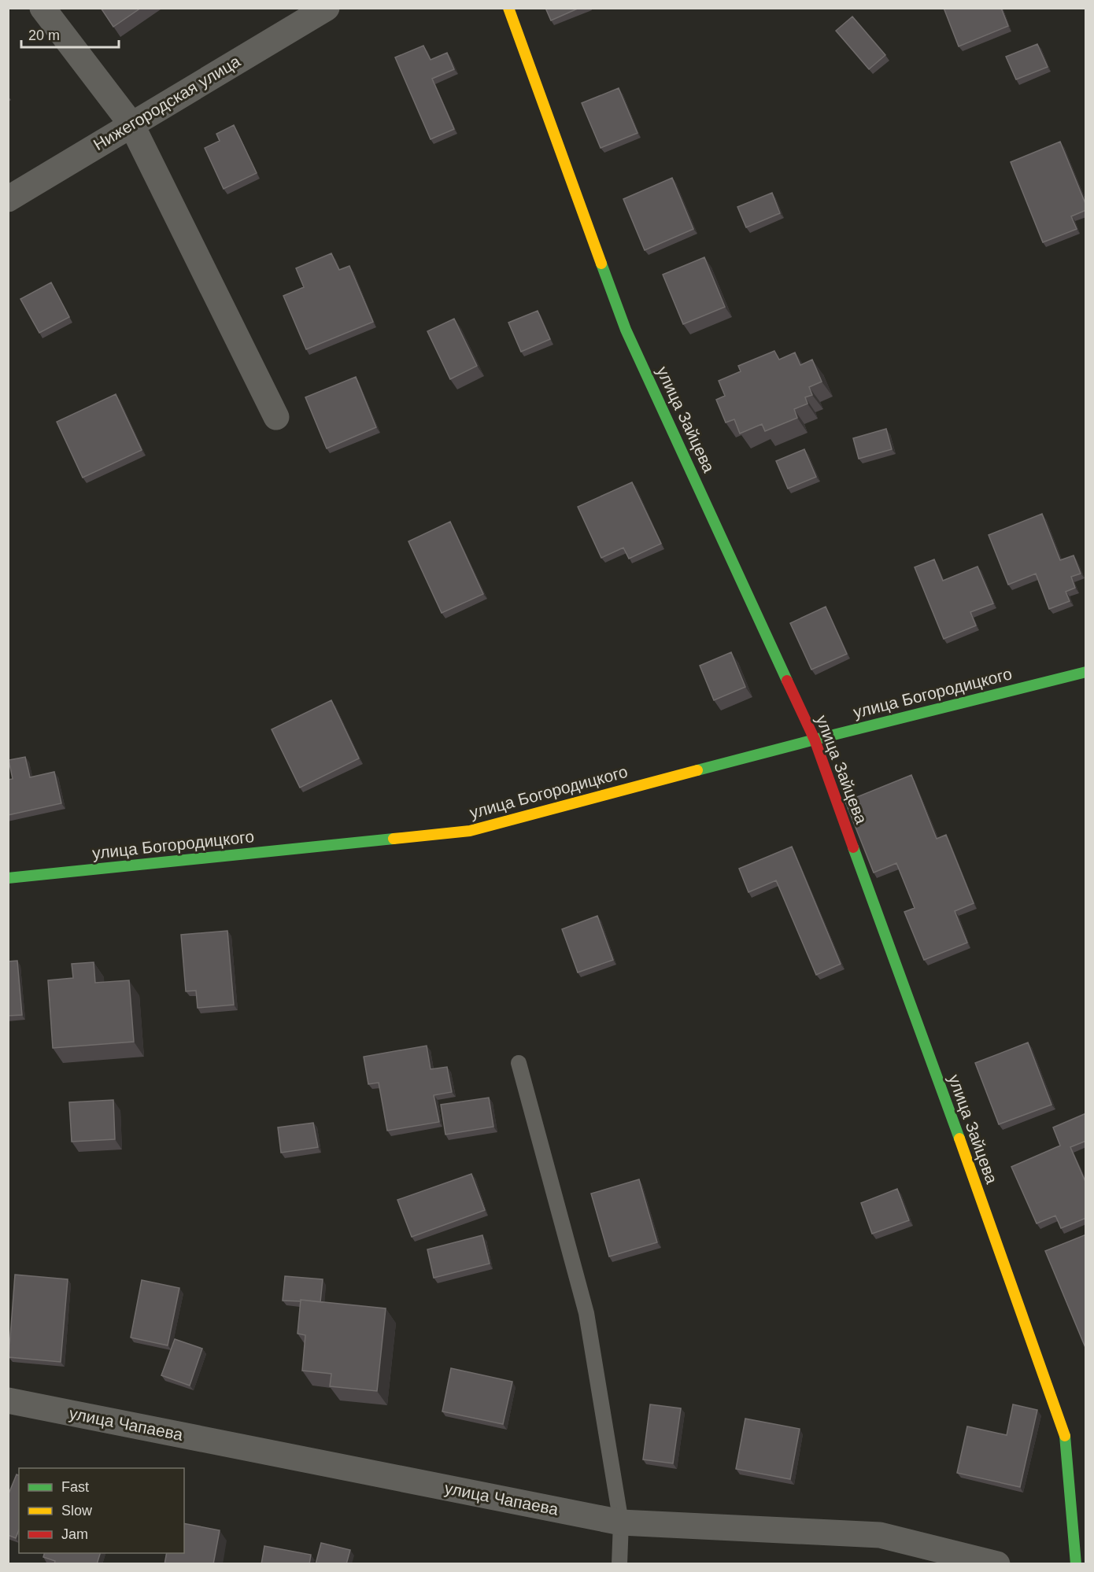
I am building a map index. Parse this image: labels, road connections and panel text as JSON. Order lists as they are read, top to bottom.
{
  "streets": {
    "street": [
      "Нижегородская улица",
      "улица Зайцева",
      "улица Богородицкого",
      "улица Чапаева"
    ]
  },
  "crossings": [
    ["улица Зайцева", "улица Богородицкого"]
  ],
  "legend": ["Fast", "Slow", "Jam"],
  "scale_bar": "20 m"
}
